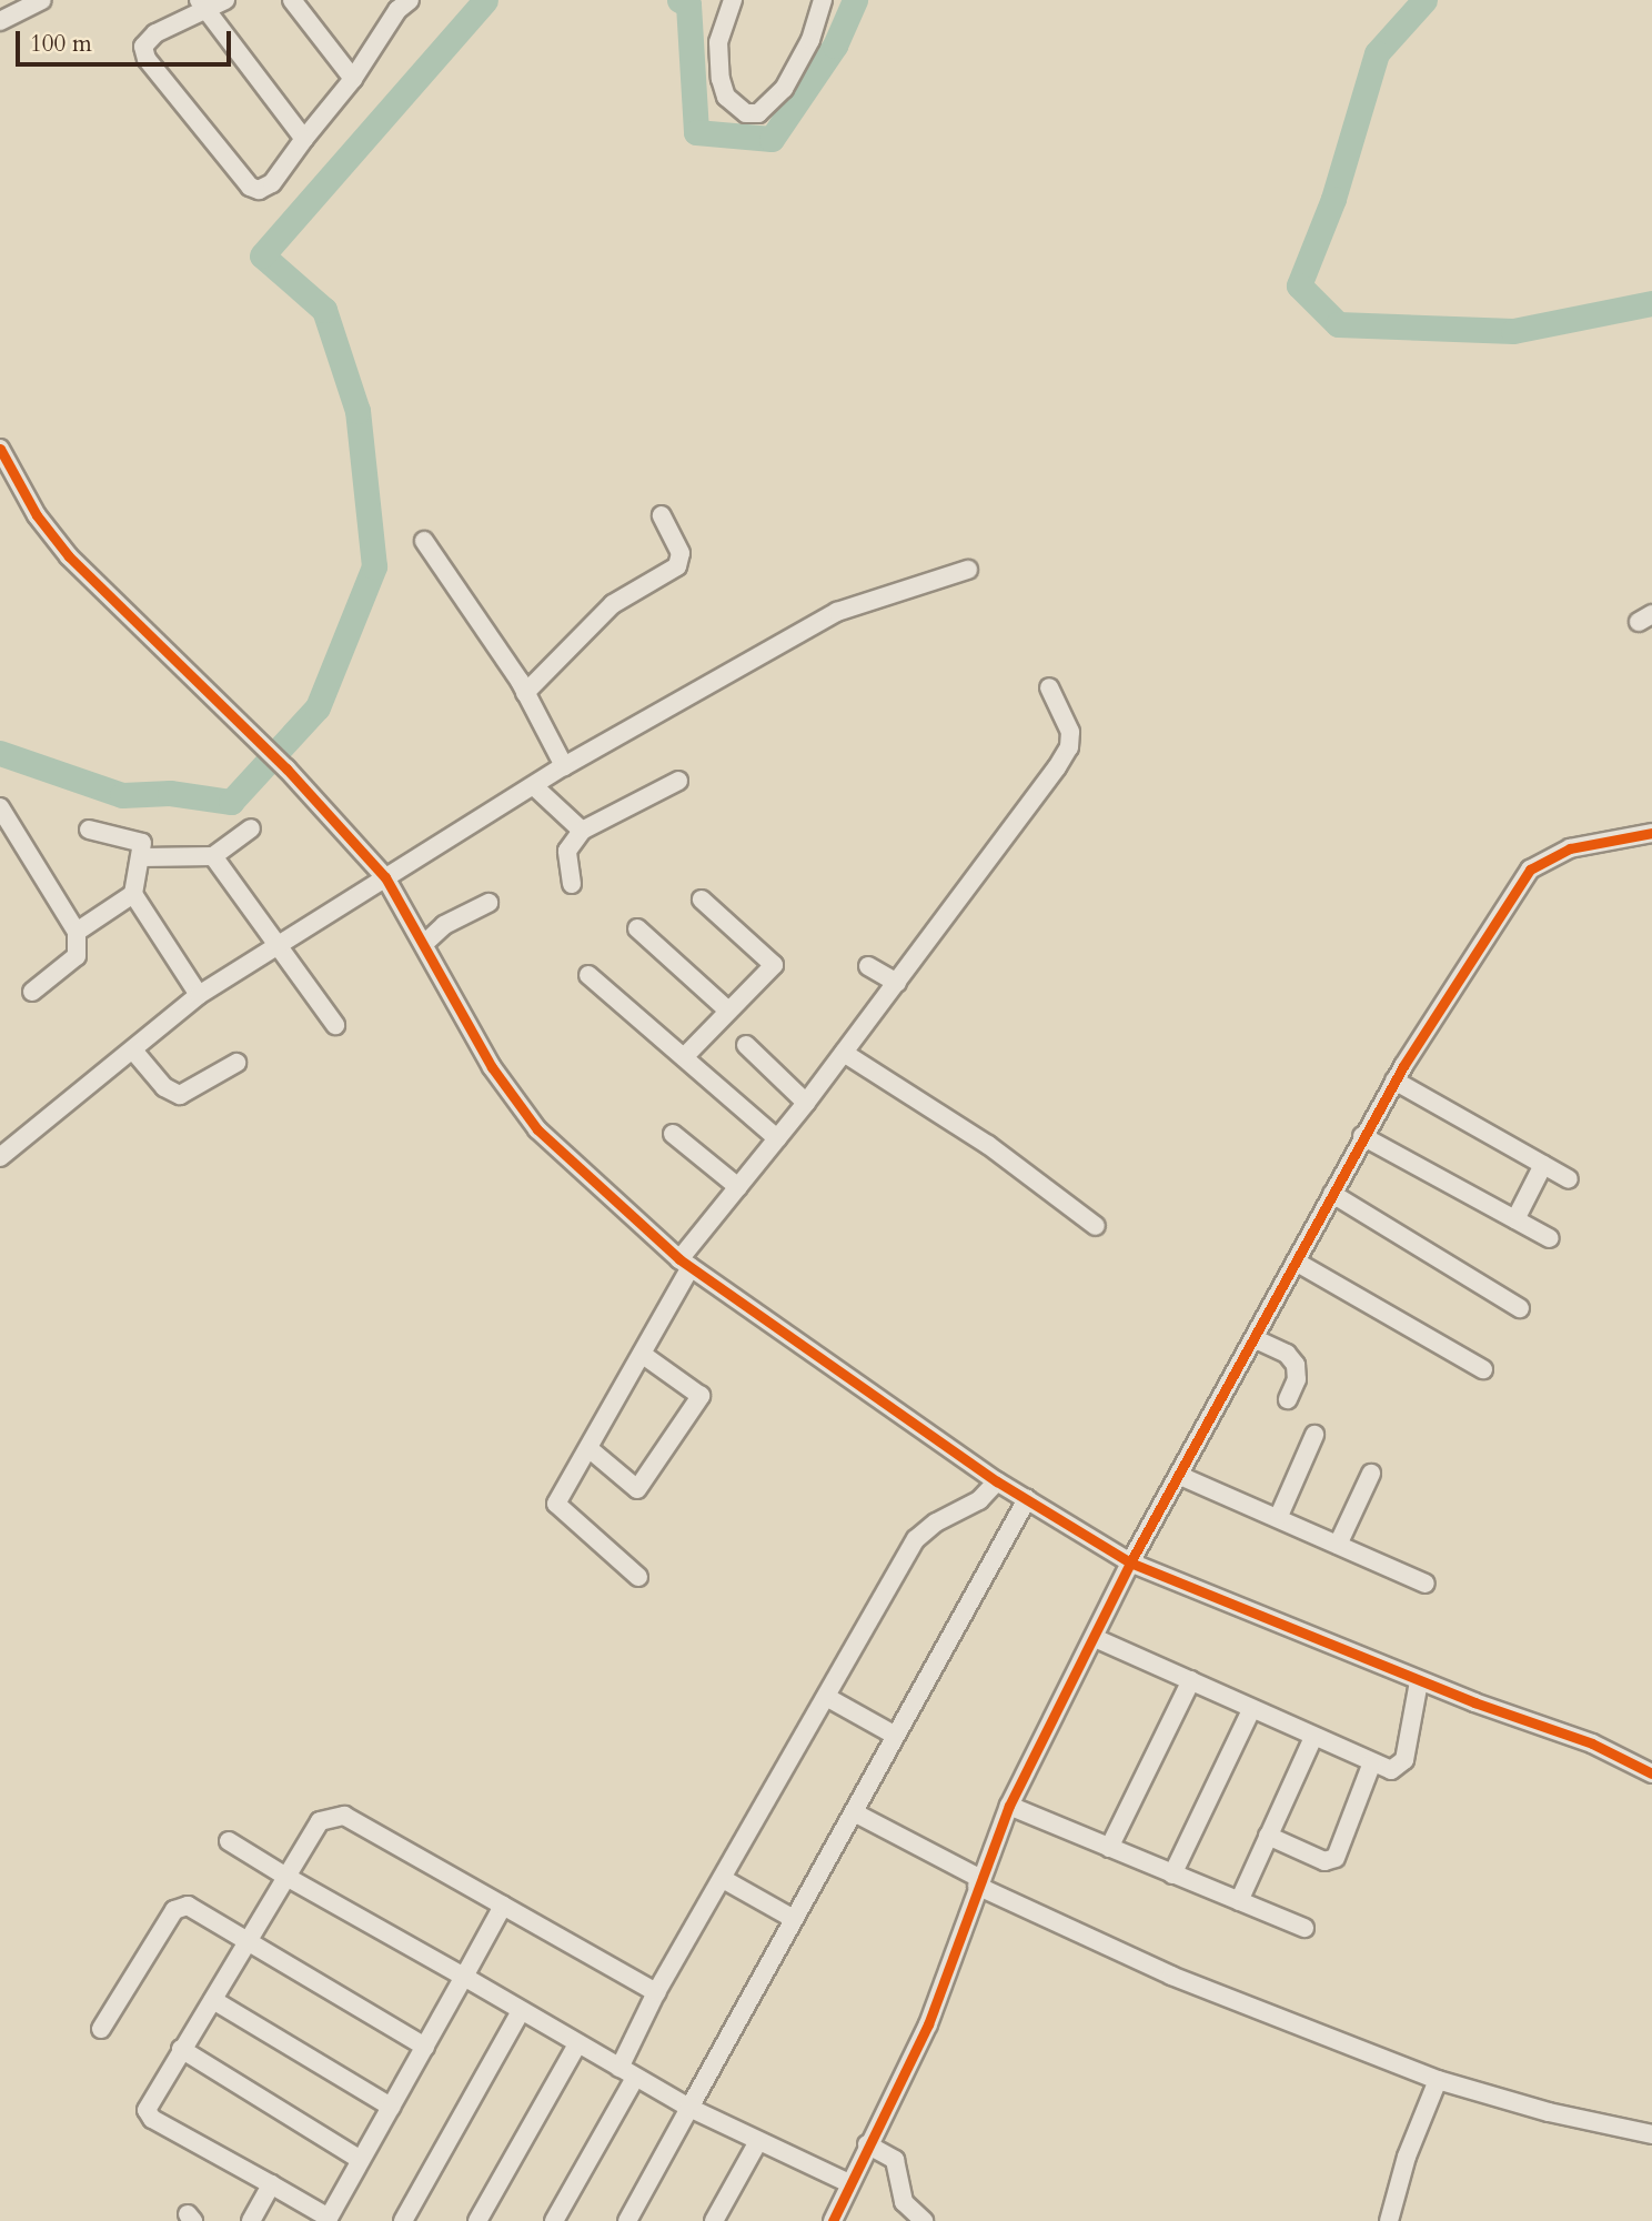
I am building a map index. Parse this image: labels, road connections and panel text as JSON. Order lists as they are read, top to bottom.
{
  "scale_bar": "100 m"
}
